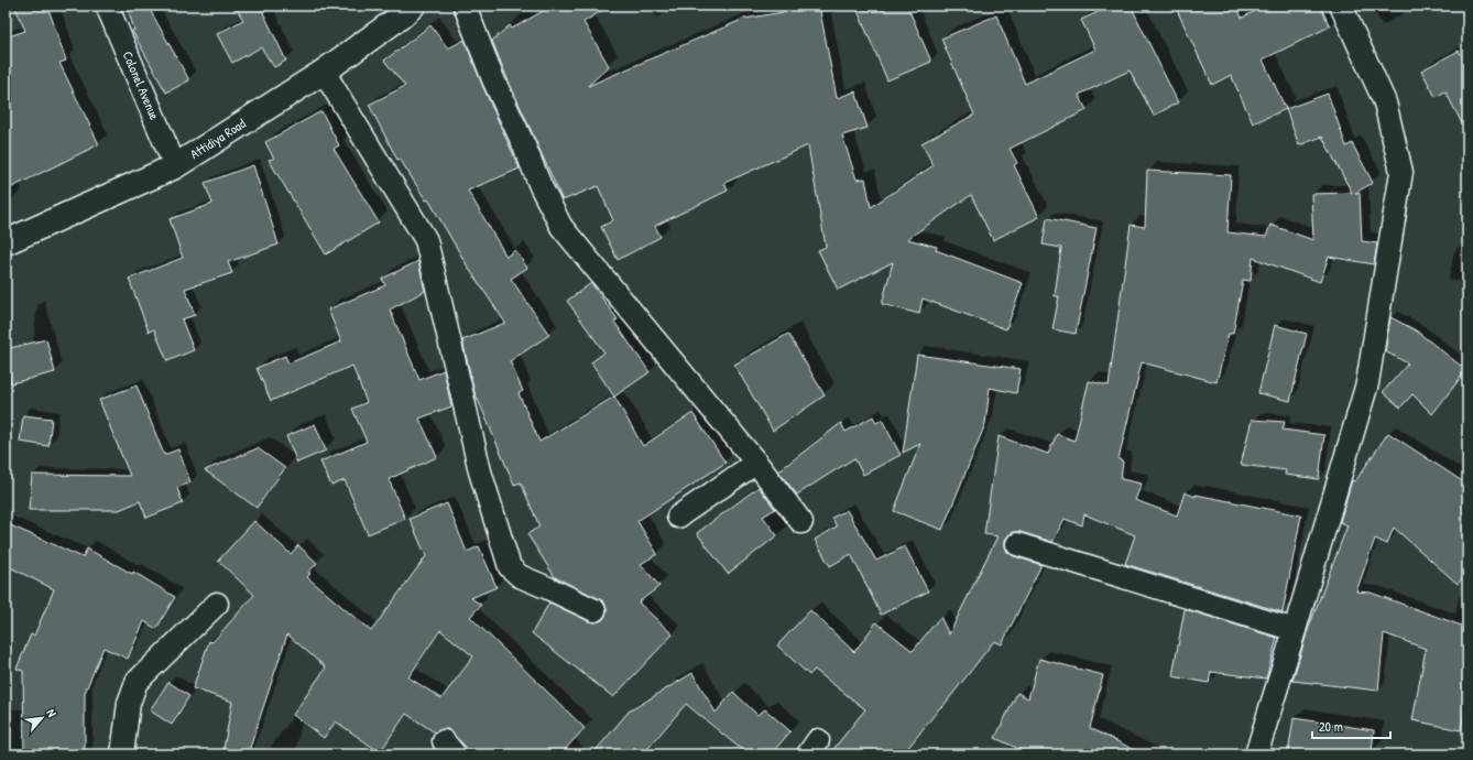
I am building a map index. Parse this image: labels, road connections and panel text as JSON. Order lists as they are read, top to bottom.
{
  "streets": {
    "main road": ["Attidiya Road"],
    "street": ["Colonel Avenue"]
  },
  "crossings": [
    ["Colonel Avenue", "Attidiya Road"]
  ],
  "scale_bar": "20 m",
  "north": "top right"
}
